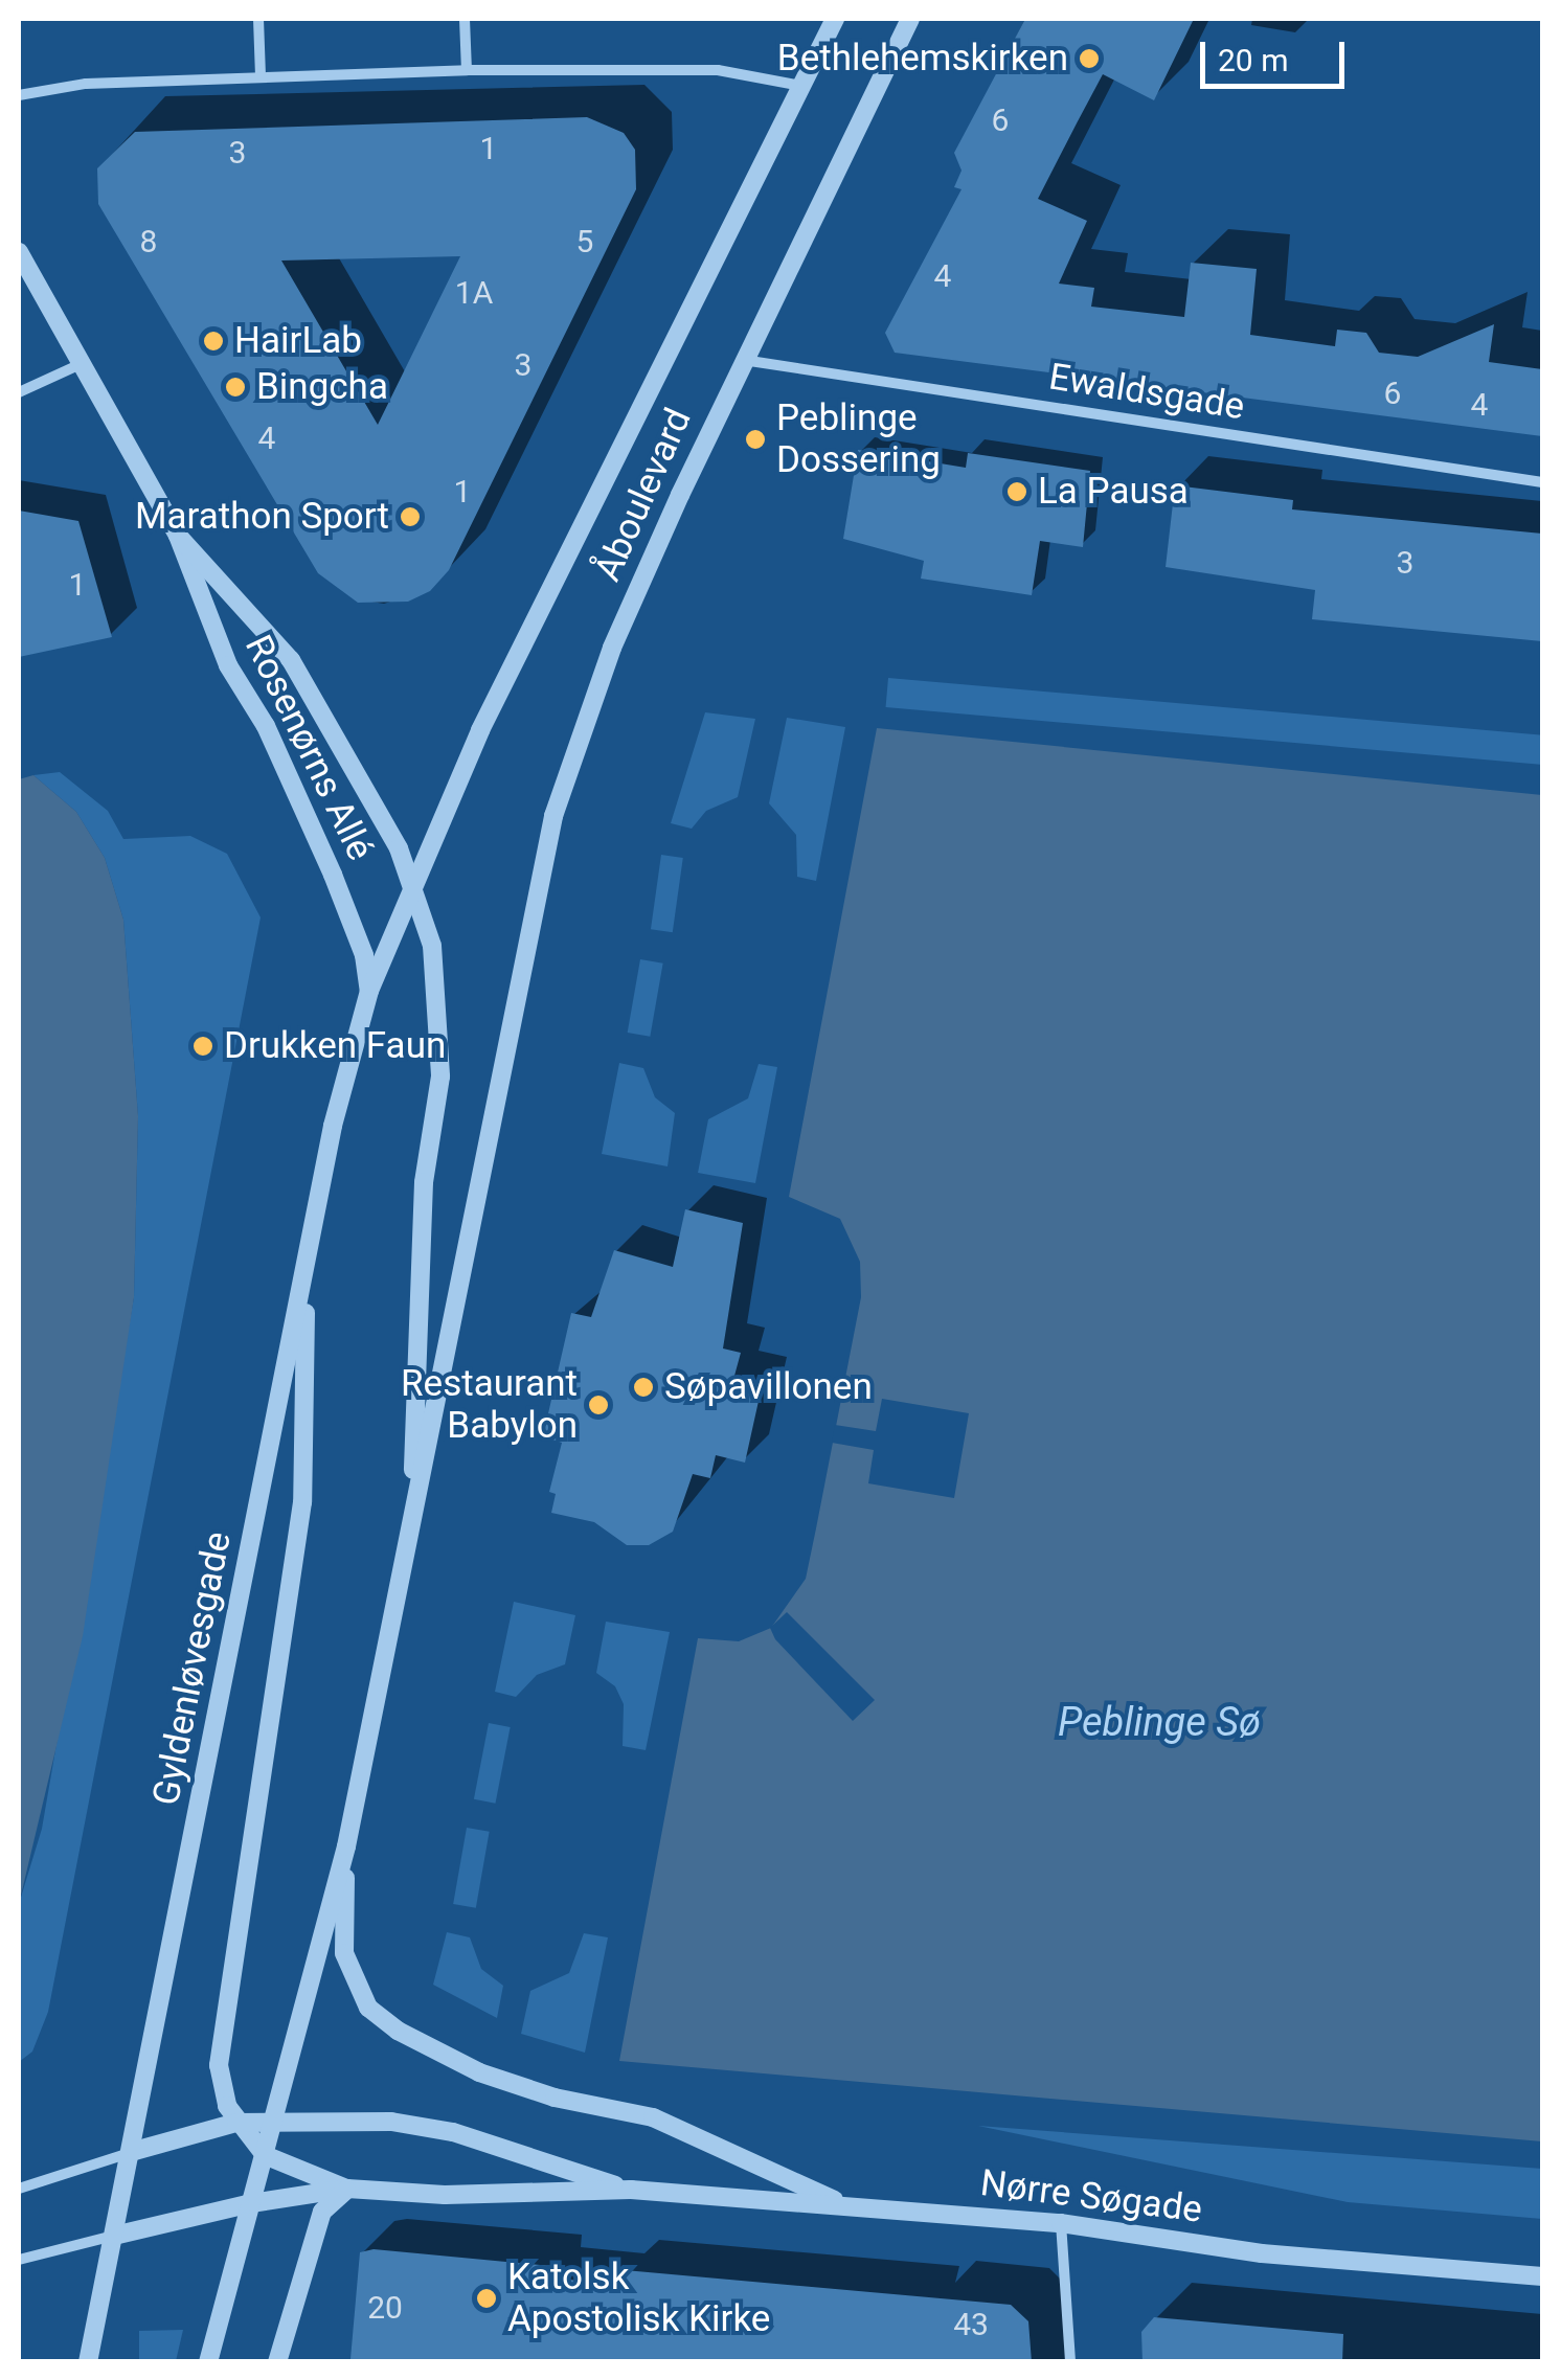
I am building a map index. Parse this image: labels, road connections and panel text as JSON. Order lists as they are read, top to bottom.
{
  "streets": {
    "street": [
      "Ewaldsgade",
      "Åboulevard",
      "Rosenørns Allé",
      "Gyldenløvesgade",
      "Nørre Søgade"
    ]
  },
  "crossings": [
    ["Ewaldsgade", "Åboulevard"],
    ["Åboulevard", "Rosenørns Allé"],
    ["Åboulevard", "Gyldenløvesgade"],
    ["Rosenørns Allé", "Gyldenløvesgade"],
    ["Gyldenløvesgade", "Nørre Søgade"]
  ],
  "water": ["Peblinge Sø"],
  "places": [
    "Bethlehemskirken",
    "HairLab",
    "Bingcha",
    "Peblinge Dossering",
    "La Pausa",
    "Marathon Sport",
    "Drukken Faun",
    "Søpavillonen",
    "Restaurant Babylon",
    "Katolsk Apostolisk Kirke"
  ],
  "house_numbers": [
    "6",
    "1",
    "3",
    "8",
    "5",
    "4",
    "1A",
    "3",
    "6",
    "4",
    "4",
    "1",
    "3",
    "1",
    "20",
    "43"
  ],
  "scale_bar": "20 m"
}
